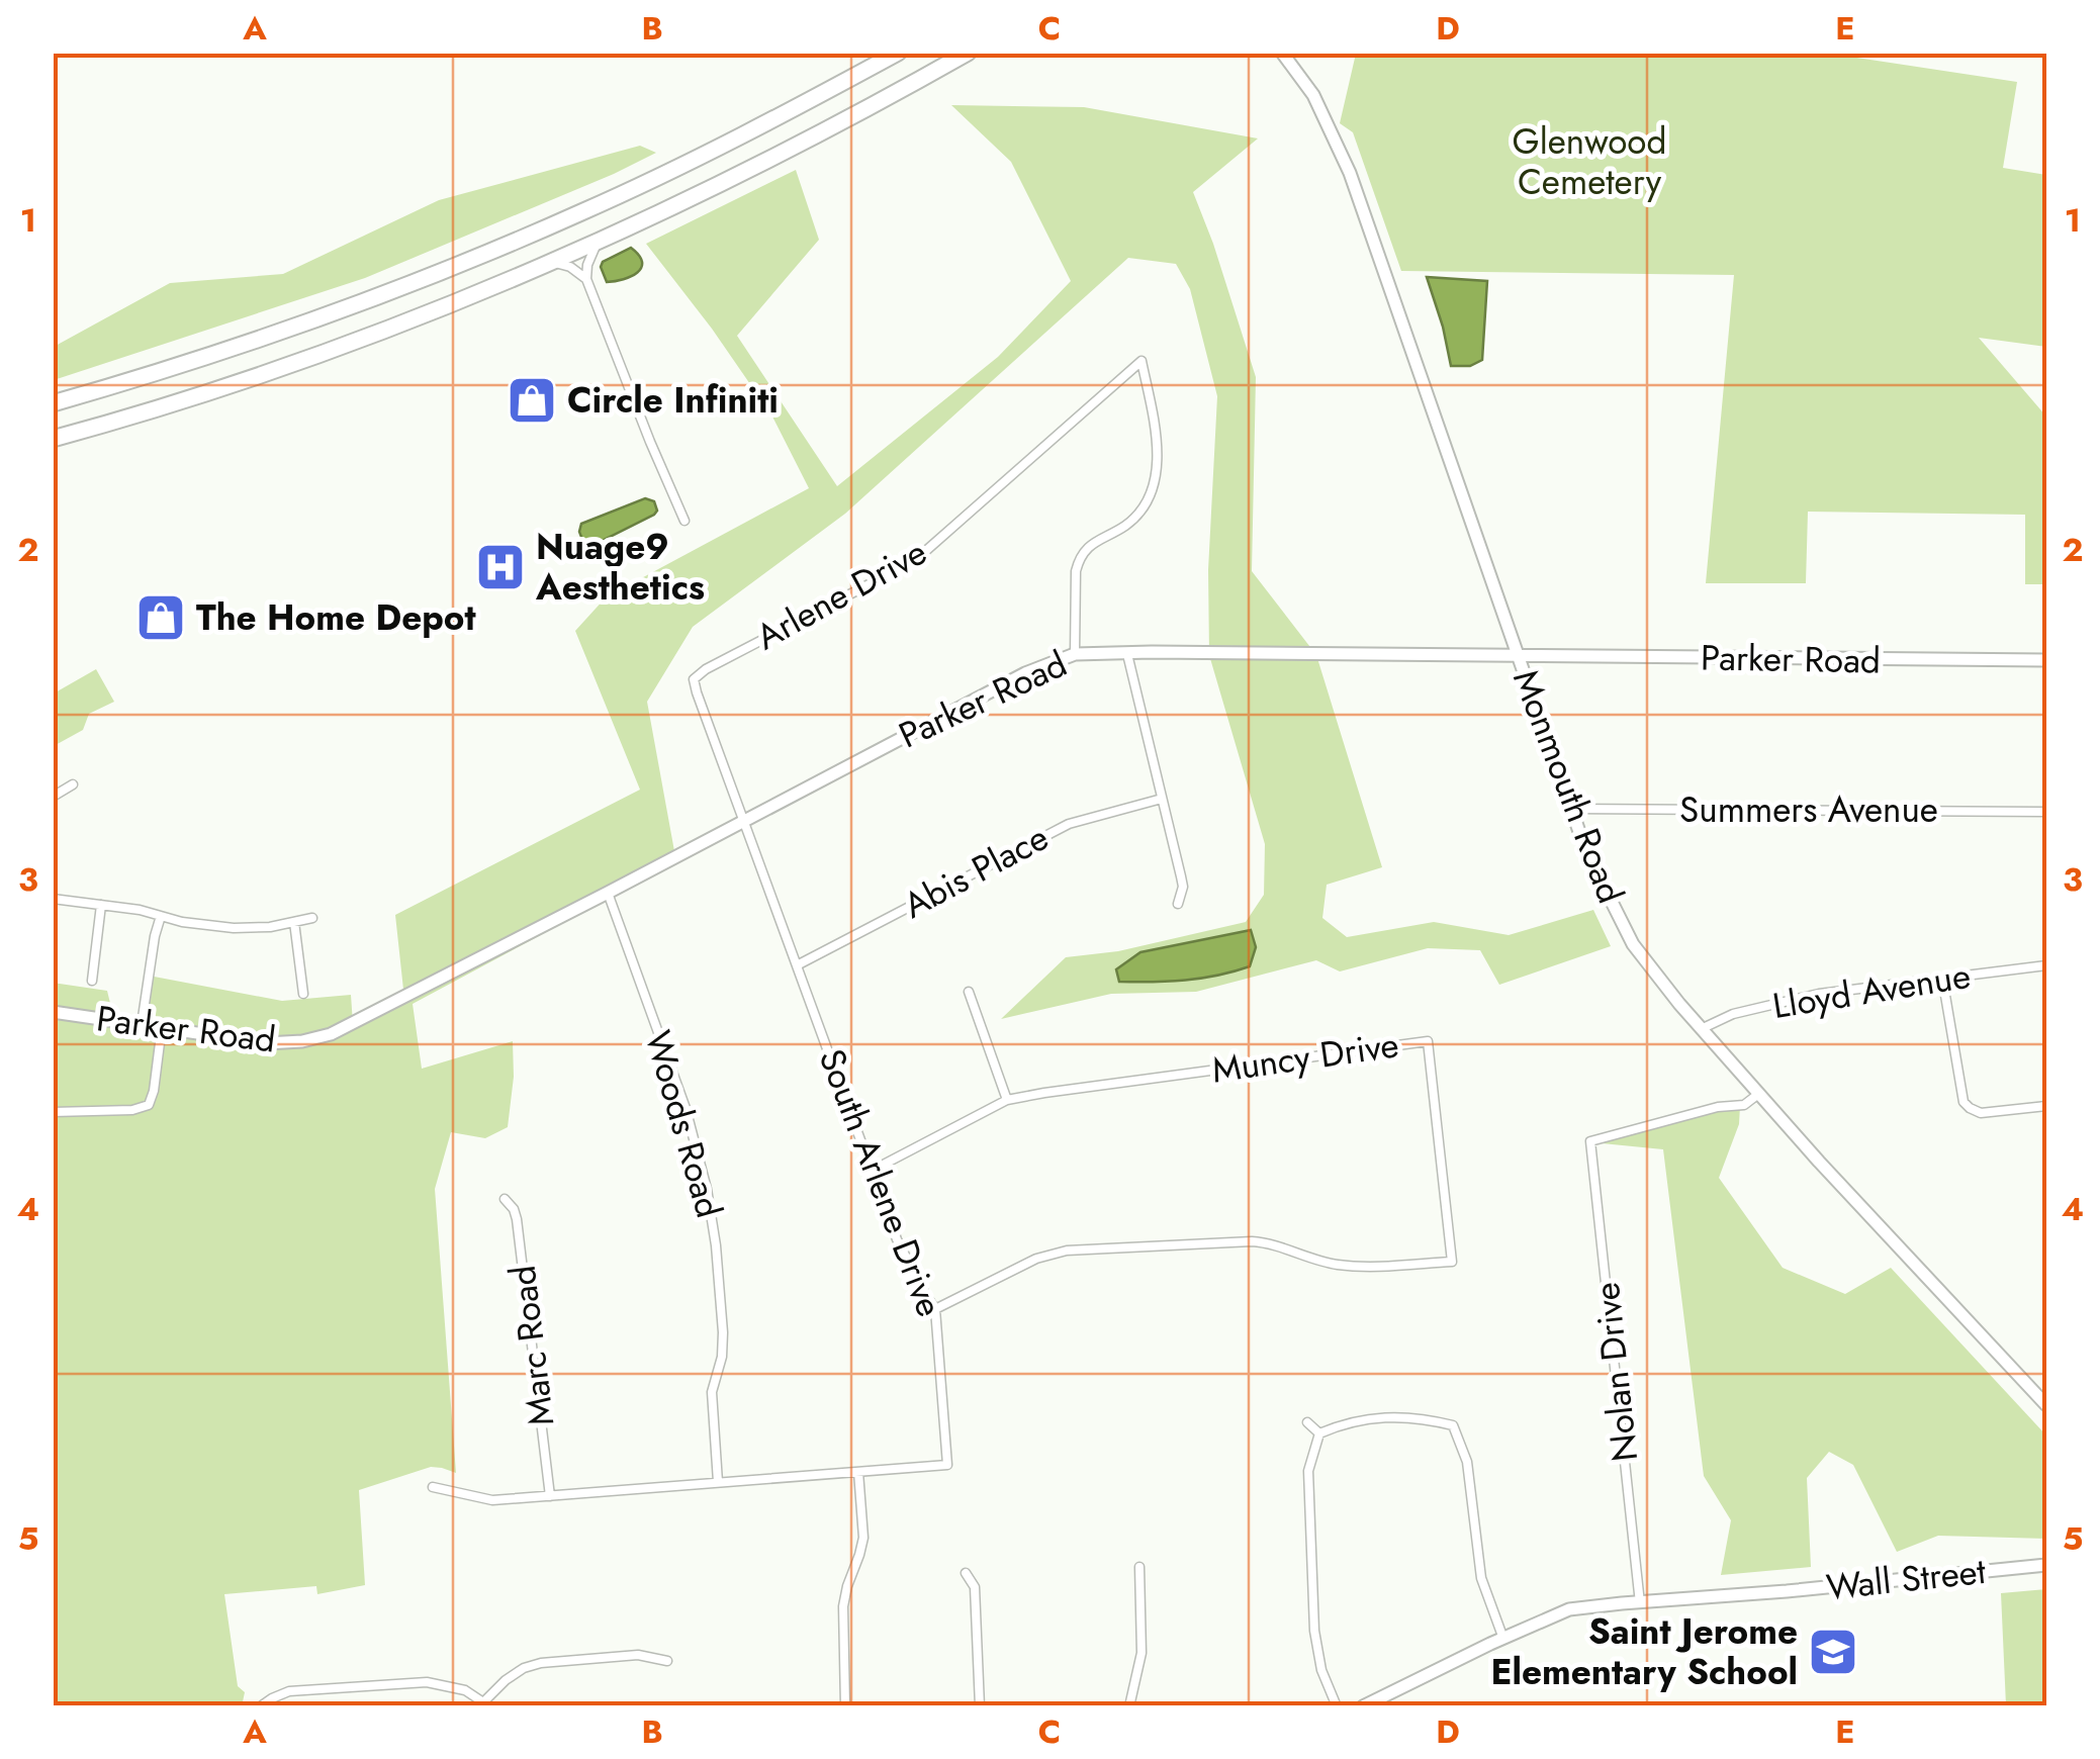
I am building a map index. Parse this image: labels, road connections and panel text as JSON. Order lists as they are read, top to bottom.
{
  "streets": {
    "street": [
      "Arlene Drive",
      "Parker Road",
      "Monmouth Road",
      "Summers Avenue",
      "Abis Place",
      "Lloyd Avenue",
      "Muncy Drive",
      "Woods Road",
      "South Arlene Drive",
      "Marc Road",
      "Nolan Drive",
      "Wall Street"
    ]
  },
  "crossings": [
    ["Arlene Drive", "Parker Road"],
    ["Arlene Drive", "South Arlene Drive"],
    ["Parker Road", "Monmouth Road"],
    ["Parker Road", "Woods Road"],
    ["Parker Road", "South Arlene Drive"],
    ["Monmouth Road", "Summers Avenue"],
    ["Monmouth Road", "Lloyd Avenue"],
    ["Monmouth Road", "Nolan Drive"],
    ["Abis Place", "South Arlene Drive"],
    ["Muncy Drive", "South Arlene Drive"],
    ["Nolan Drive", "Wall Street"]
  ],
  "parks": ["Glenwood Cemetery"],
  "places": {
    "shop": ["Circle Infiniti", "The Home Depot"],
    "hospital": ["Nuage9 Aesthetics"],
    "school or university": ["Saint Jerome Elementary School"]
  },
  "grid": {
    "columns": [
      "A",
      "B",
      "C",
      "D",
      "E"
    ],
    "rows": [
      "1",
      "2",
      "3",
      "4",
      "5"
    ]
  }
}
